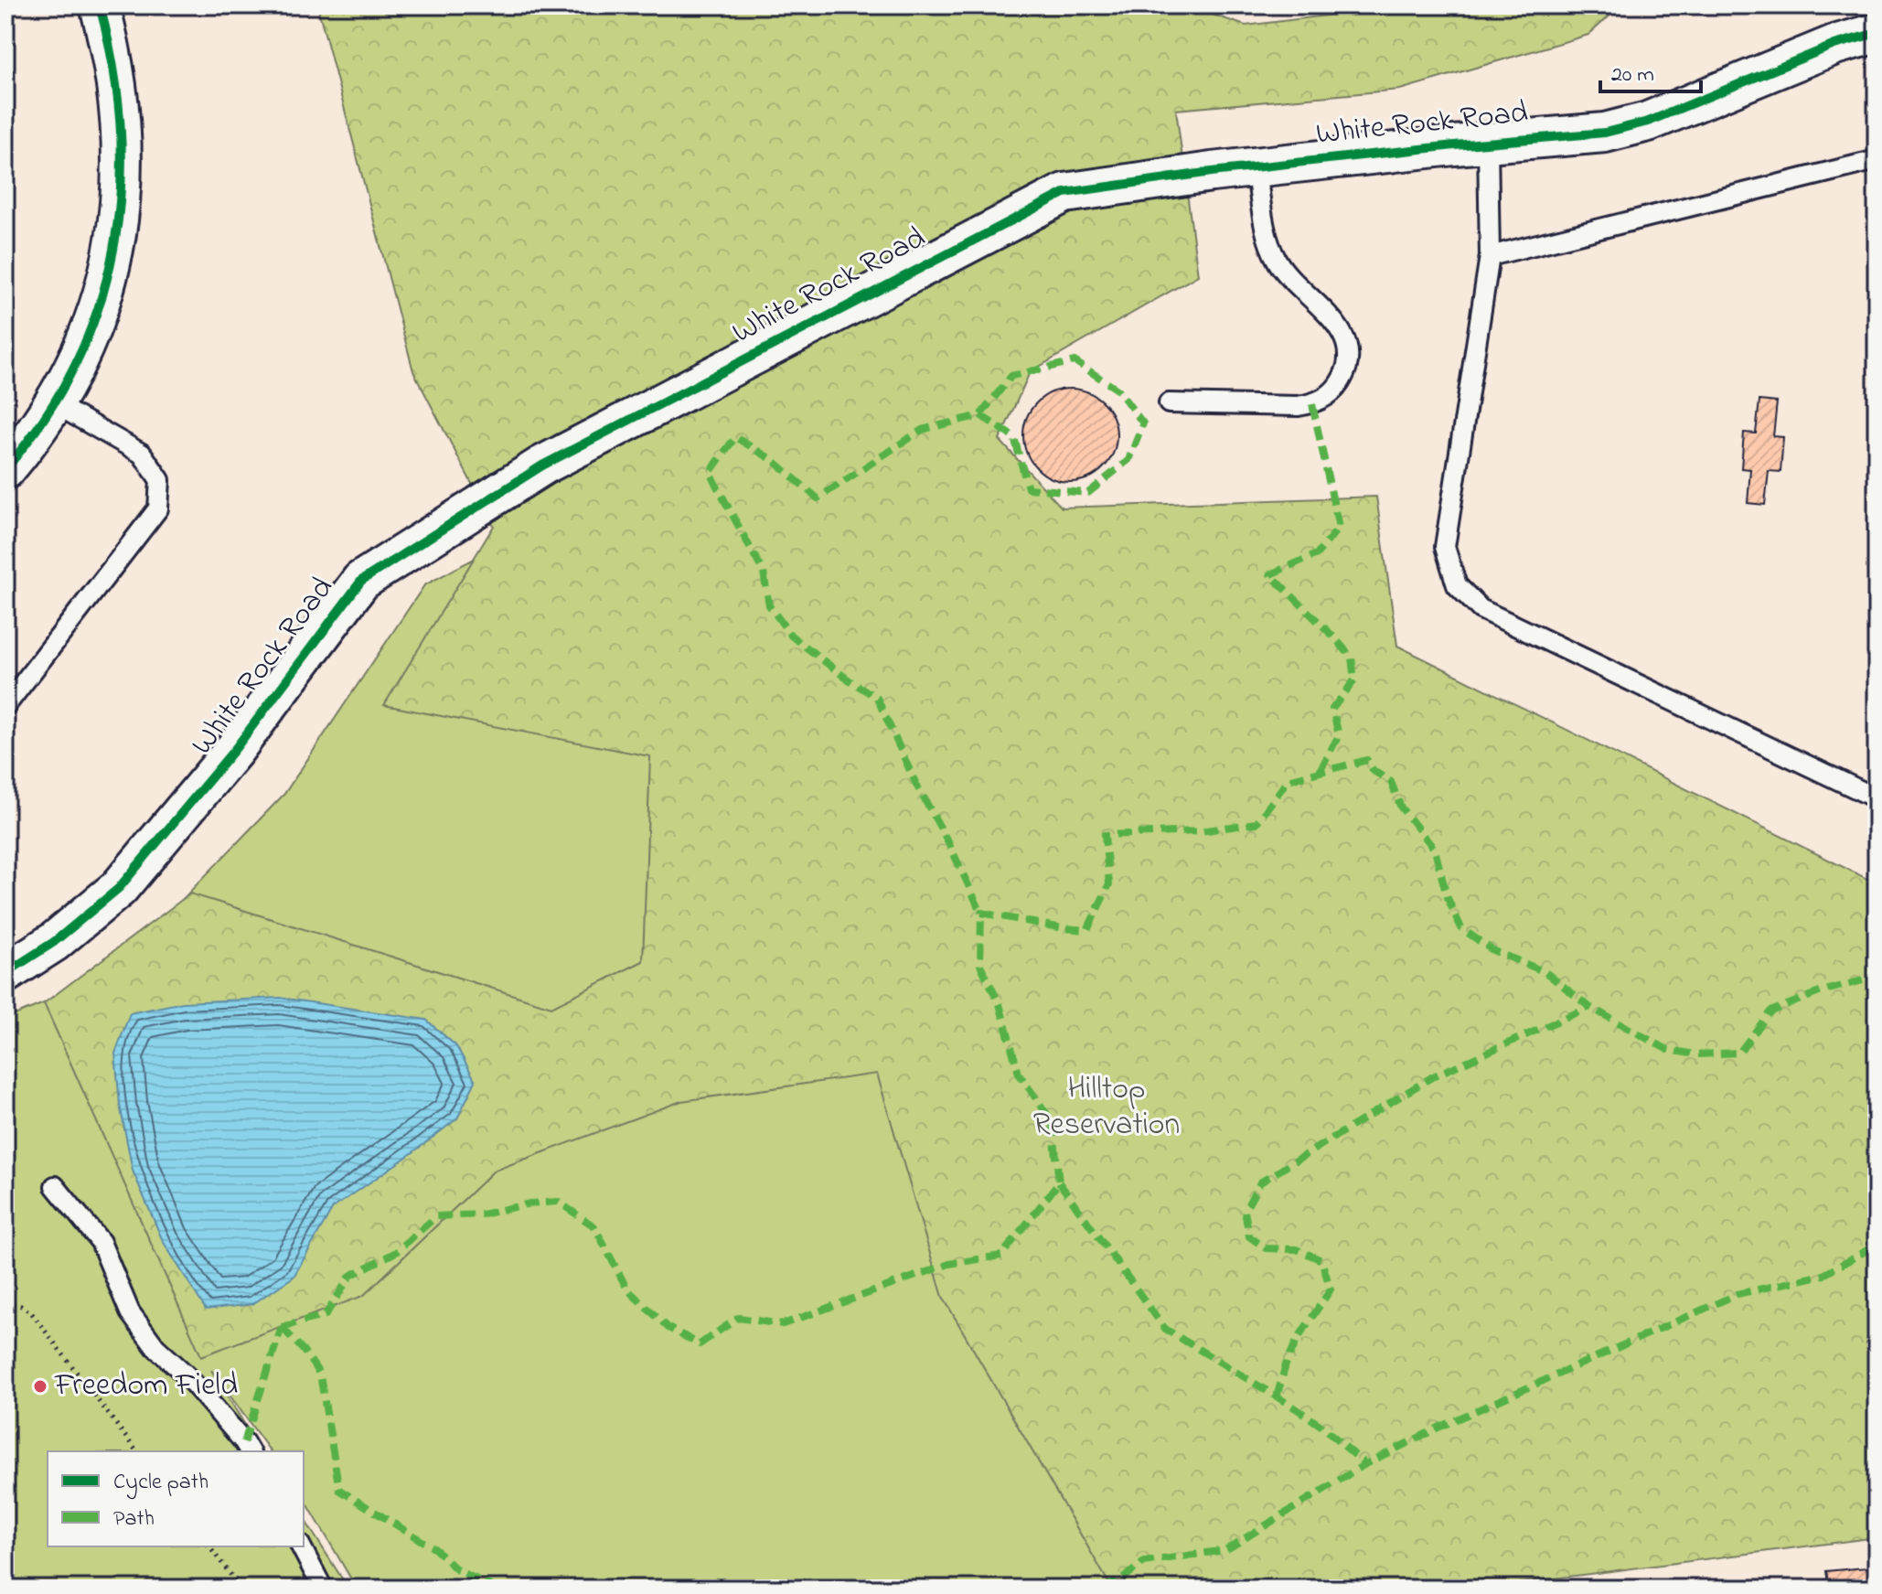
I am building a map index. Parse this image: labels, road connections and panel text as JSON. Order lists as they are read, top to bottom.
{
  "streets": {
    "street": ["White Rock Road"]
  },
  "parks": ["Hilltop Reservation"],
  "places": ["Freedom Field"],
  "legend": ["Cycle path", "Path"],
  "scale_bar": "20 m"
}
